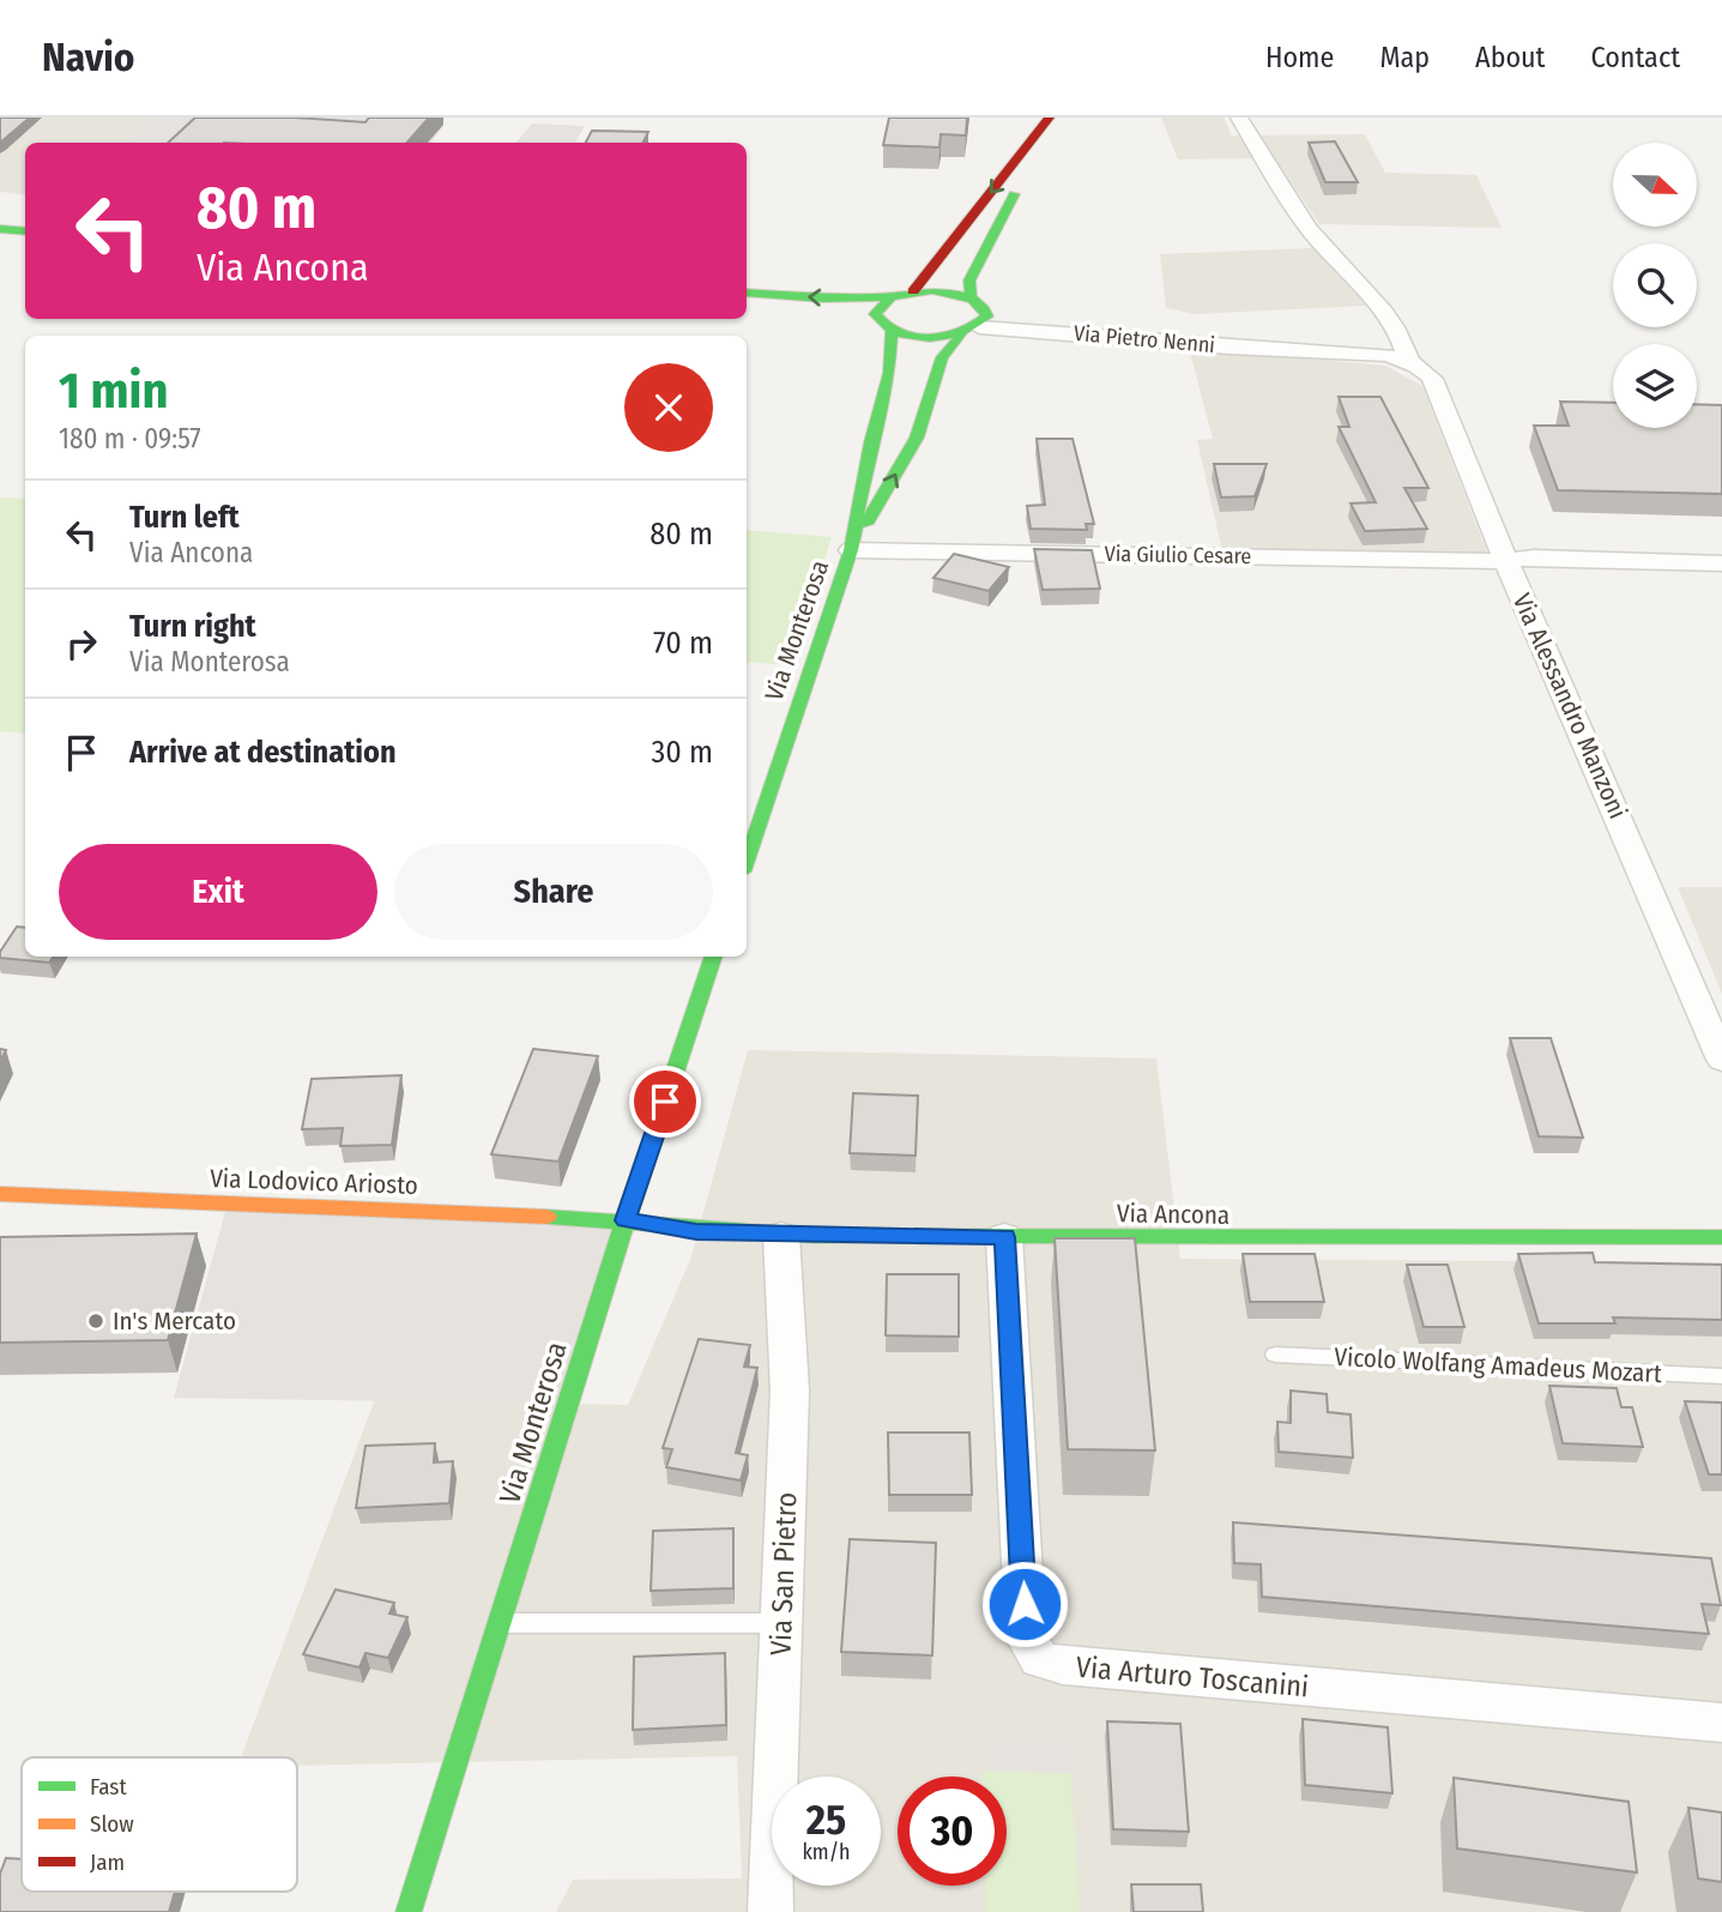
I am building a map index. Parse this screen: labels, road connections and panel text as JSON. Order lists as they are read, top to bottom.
{
  "streets": {
    "main road": ["Via Monterosa", "Via Lodovico Ariosto", "Via Ancona"],
    "street": [
      "Via Pietro Nenni",
      "Via Giulio Cesare",
      "Via Alessandro Manzoni",
      "Via San Pietro",
      "Via Arturo Toscanini"
    ],
    "lane": ["Vicolo Wolfang Amadeus Mozart"]
  },
  "crossings": [
    ["Via Pietro Nenni", "Via Monterosa"],
    ["Via Pietro Nenni", "Via Alessandro Manzoni"],
    ["Via Giulio Cesare", "Via Monterosa"],
    ["Via Giulio Cesare", "Via Alessandro Manzoni"],
    ["Via Monterosa", "Via Lodovico Ariosto"],
    ["Via Monterosa", "Via Ancona"],
    ["Via Lodovico Ariosto", "Via Ancona"],
    ["Via Ancona", "Via San Pietro"],
    ["Via Ancona", "Via Arturo Toscanini"]
  ],
  "places": ["In's Mercato"],
  "legend": ["Fast", "Slow", "Jam"],
  "north": "right",
  "page": {
    "header": "Navio",
    "nav": [
      "Home",
      "Map",
      "About",
      "Contact"
    ],
    "turn": ["80 m", "Via Ancona"],
    "heading": ["1 min", "180 m · 09:57"],
    "list": [
      {
        "name": "Turn left",
        "note": "Via Ancona",
        "value": "80 m"
      },
      {
        "name": "Turn right",
        "note": "Via Monterosa",
        "value": "70 m"
      },
      {
        "name": "Arrive at destination",
        "value": "30 m"
      }
    ],
    "buttons": ["Exit", "Share"],
    "speed": "25 km/h",
    "limit": "30"
  }
}
